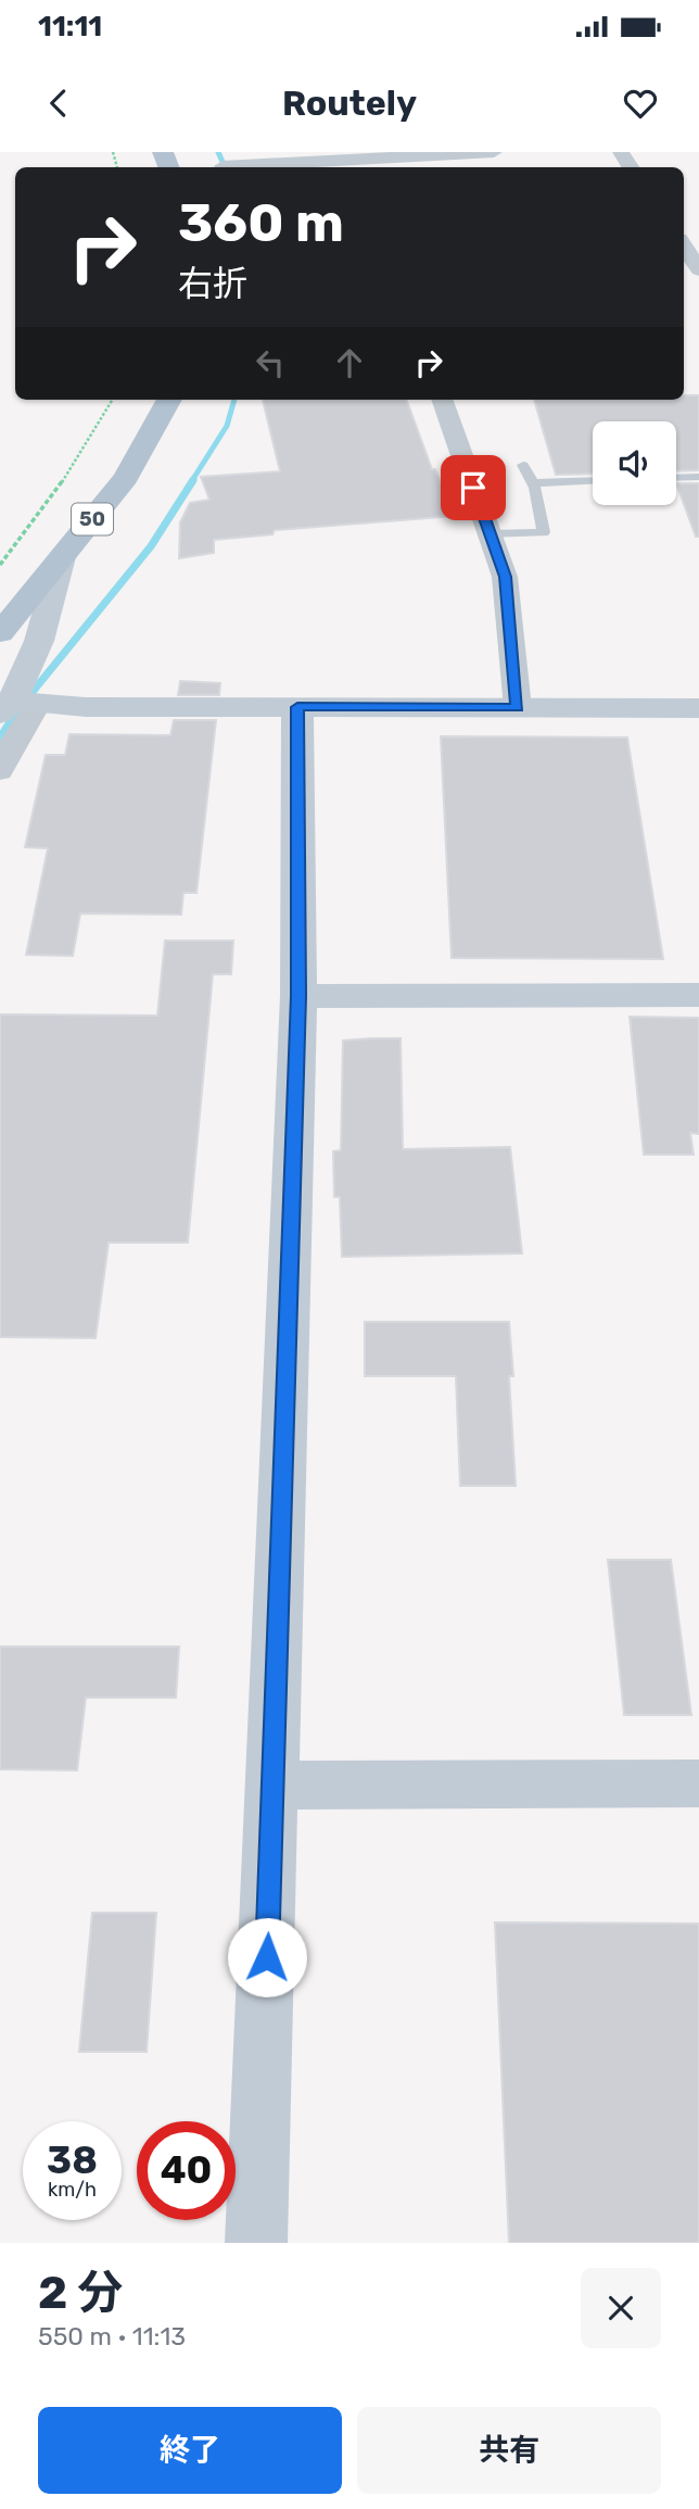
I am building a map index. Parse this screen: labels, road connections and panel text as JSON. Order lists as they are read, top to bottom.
{
  "streets": {
    "main road": ["50"]
  },
  "page": {
    "status": "11:11",
    "header": "Routely",
    "turn": ["360 m", "右折"],
    "speed": "38 km/h",
    "limit": "40",
    "heading": ["2 分", "550 m · 11:13"],
    "buttons": ["終了", "共有"]
  }
}
